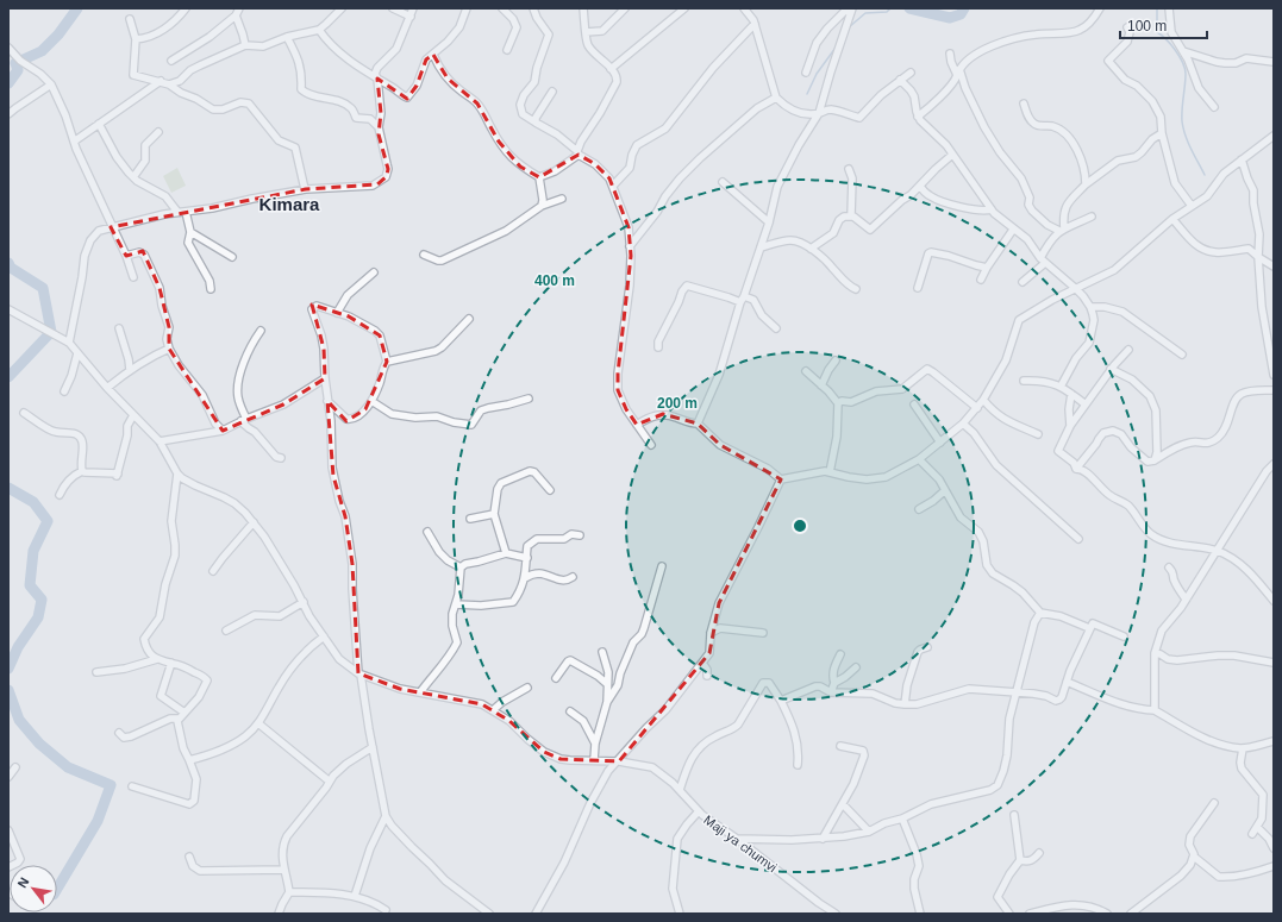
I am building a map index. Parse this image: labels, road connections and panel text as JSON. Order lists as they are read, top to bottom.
{
  "streets": {
    "street": ["Maji ya chumvi"]
  },
  "districts": ["Kimara"],
  "scale_bar": "100 m",
  "north": "top left",
  "rings": ["400 m", "200 m"]
}
